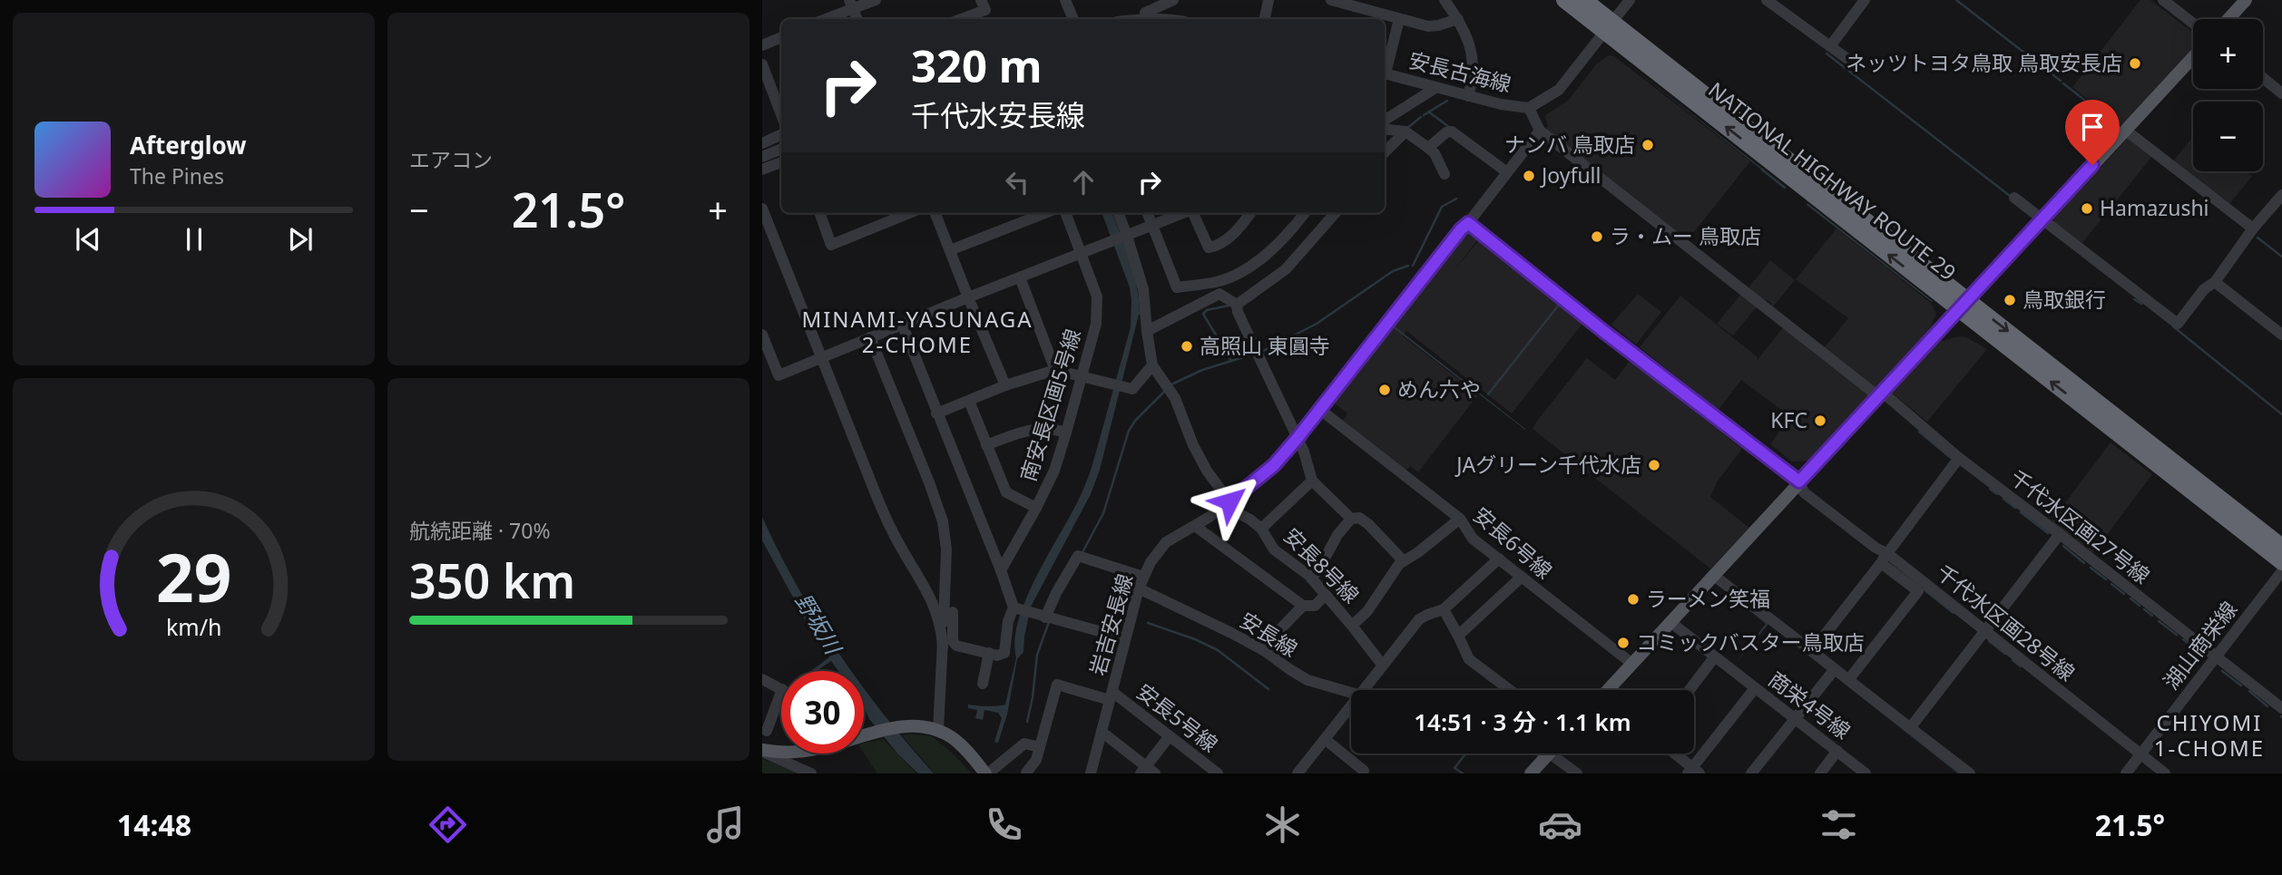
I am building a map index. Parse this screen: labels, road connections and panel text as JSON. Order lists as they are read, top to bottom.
{
  "streets": {
    "highway": ["NATIONAL HIGHWAY ROUTE 29"],
    "street": [
      "安長古海線",
      "南安長区画5号線",
      "千代水区画27号線",
      "安長6号線",
      "安長8号線",
      "千代水区画28号線",
      "岩吉安長線",
      "安長線",
      "湖山商栄線",
      "商栄4号線",
      "安長5号線"
    ]
  },
  "crossings": [
    ["千代水区画27号線", "岩吉安長線"],
    ["千代水区画27号線", "湖山商栄線"],
    ["安長6号線", "安長8号線"],
    ["安長8号線", "岩吉安長線"],
    ["千代水区画28号線", "湖山商栄線"],
    ["岩吉安長線", "安長線"],
    ["岩吉安長線", "安長5号線"]
  ],
  "districts": ["MINAMI-YASUNAGA 2-CHOME", "CHIYOMI 1-CHOME"],
  "water": ["野坂川"],
  "places": [
    "ネッツトヨタ鳥取 鳥取安長店",
    "ナンバ 鳥取店",
    "Joyfull",
    "Hamazushi",
    "ラ・ムー 鳥取店",
    "鳥取銀行",
    "高照山 東圓寺",
    "めん六や",
    "KFC",
    "JAグリーン千代水店",
    "ラーメン笑福",
    "コミックバスター鳥取店"
  ],
  "page": {
    "tile": [
      "エアコン",
      ["航続距離 · 70%", "350 km"]
    ],
    "map_buttons": ["+", "−"],
    "turn": ["320 m", "千代水安長線"],
    "song": ["Afterglow", "The Pines"],
    "heat": ["−", "21.5°", "+"],
    "limit": "30",
    "trip": "14:51 · 3 分 · 1.1 km",
    "tabs": ["14:48", "21.5°"],
    "gauge": ["29", "km/h"]
  }
}
